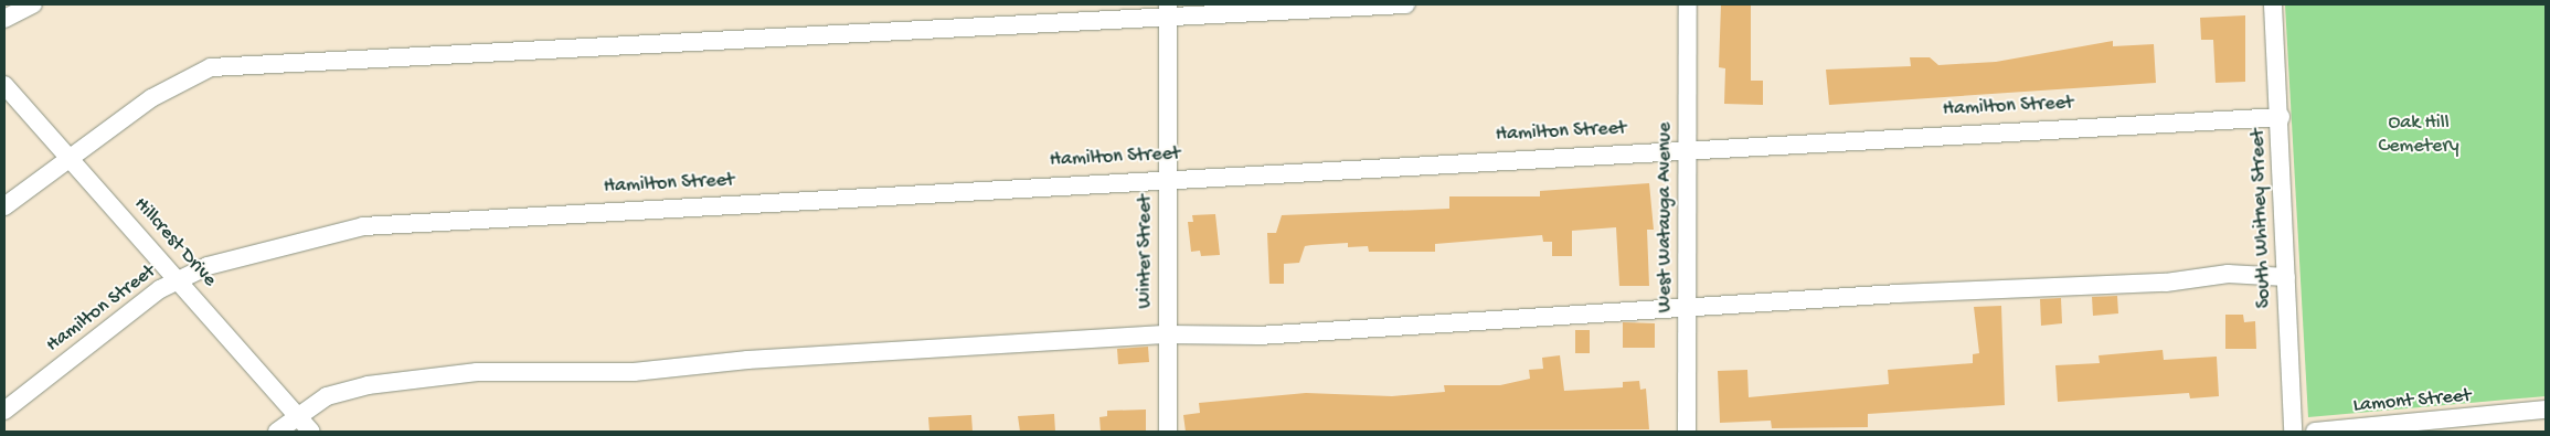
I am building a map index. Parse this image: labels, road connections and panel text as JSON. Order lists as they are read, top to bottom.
{
  "streets": {
    "street": [
      "Hamilton Street",
      "West Watauga Avenue",
      "South Whitney Street",
      "Hillcrest Drive",
      "Winter Street",
      "Lamont Street"
    ]
  },
  "crossings": [
    ["Hamilton Street", "West Watauga Avenue"],
    ["Hamilton Street", "South Whitney Street"],
    ["Hamilton Street", "Hillcrest Drive"],
    ["Hamilton Street", "Winter Street"]
  ],
  "parks": ["Oak Hill Cemetery"]
}
